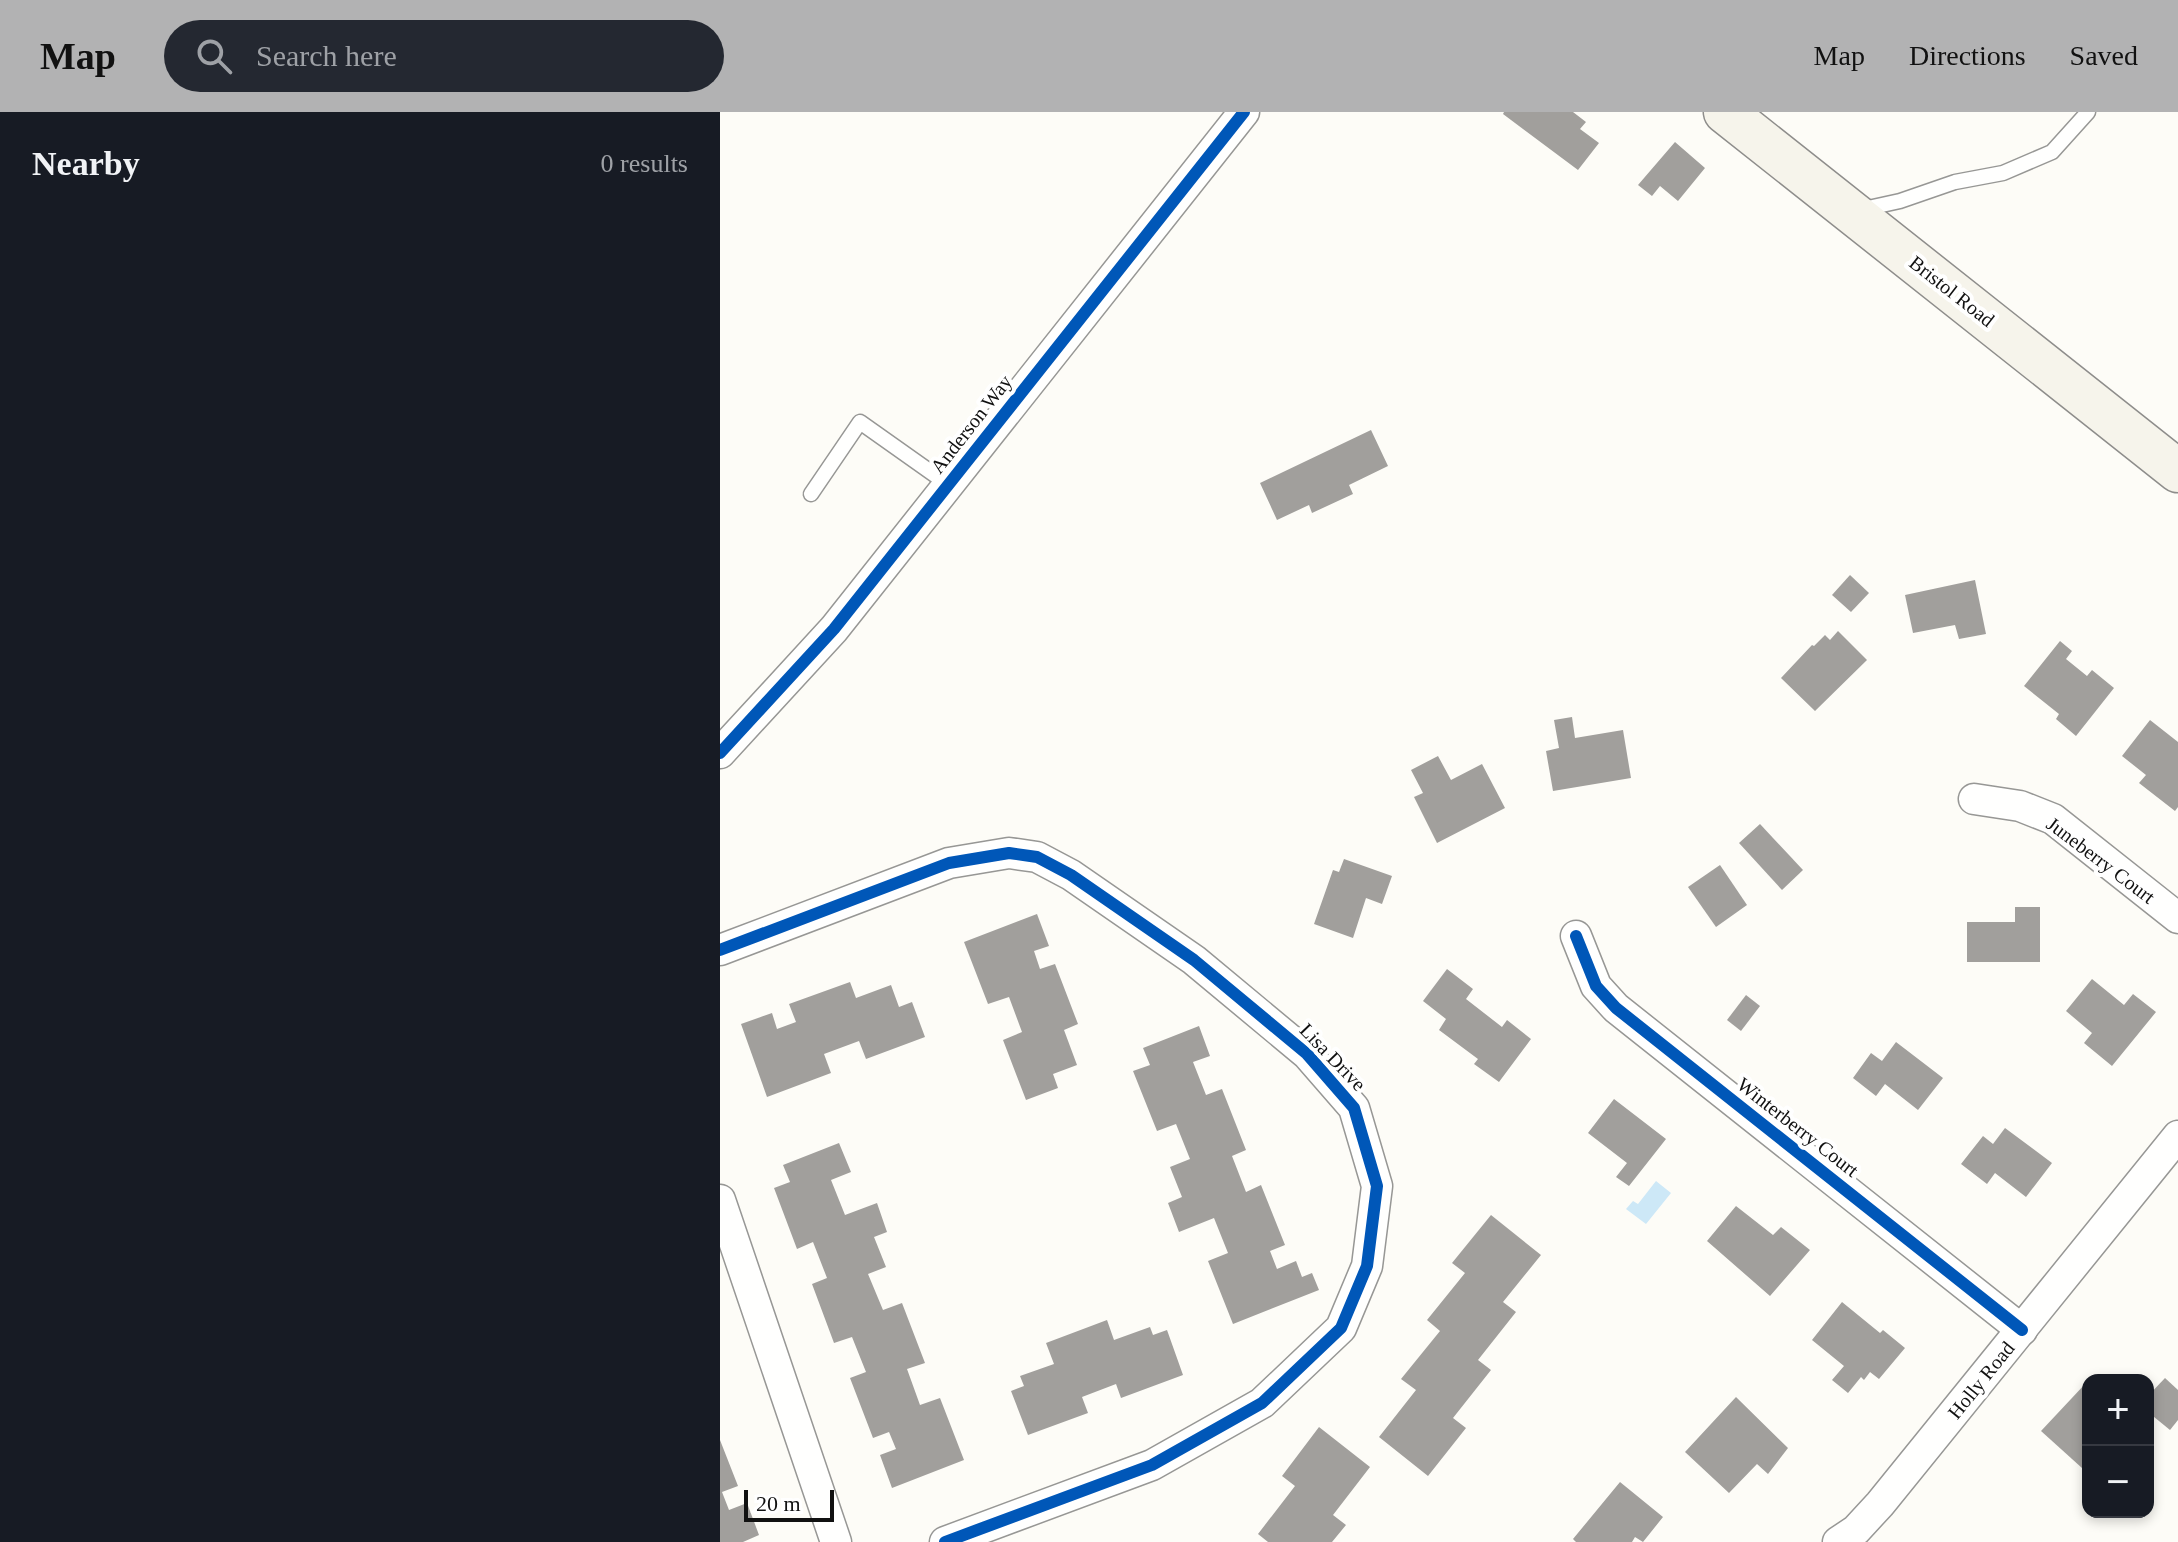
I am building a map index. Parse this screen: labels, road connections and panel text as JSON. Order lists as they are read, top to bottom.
{
  "streets": {
    "main road": ["Bristol Road"],
    "street": [
      "Anderson Way",
      "Juneberry Court",
      "Lisa Drive",
      "Winterberry Court",
      "Holly Road"
    ]
  },
  "crossings": [
    ["Winterberry Court", "Holly Road"]
  ],
  "scale_bar": "20 m",
  "page": {
    "header": "Map",
    "search": "Search here",
    "nav": ["Map", "Directions", "Saved"],
    "heading": ["Nearby", "0 results"],
    "map_buttons": ["+", "−"],
    "scale": "20 m"
  }
}
